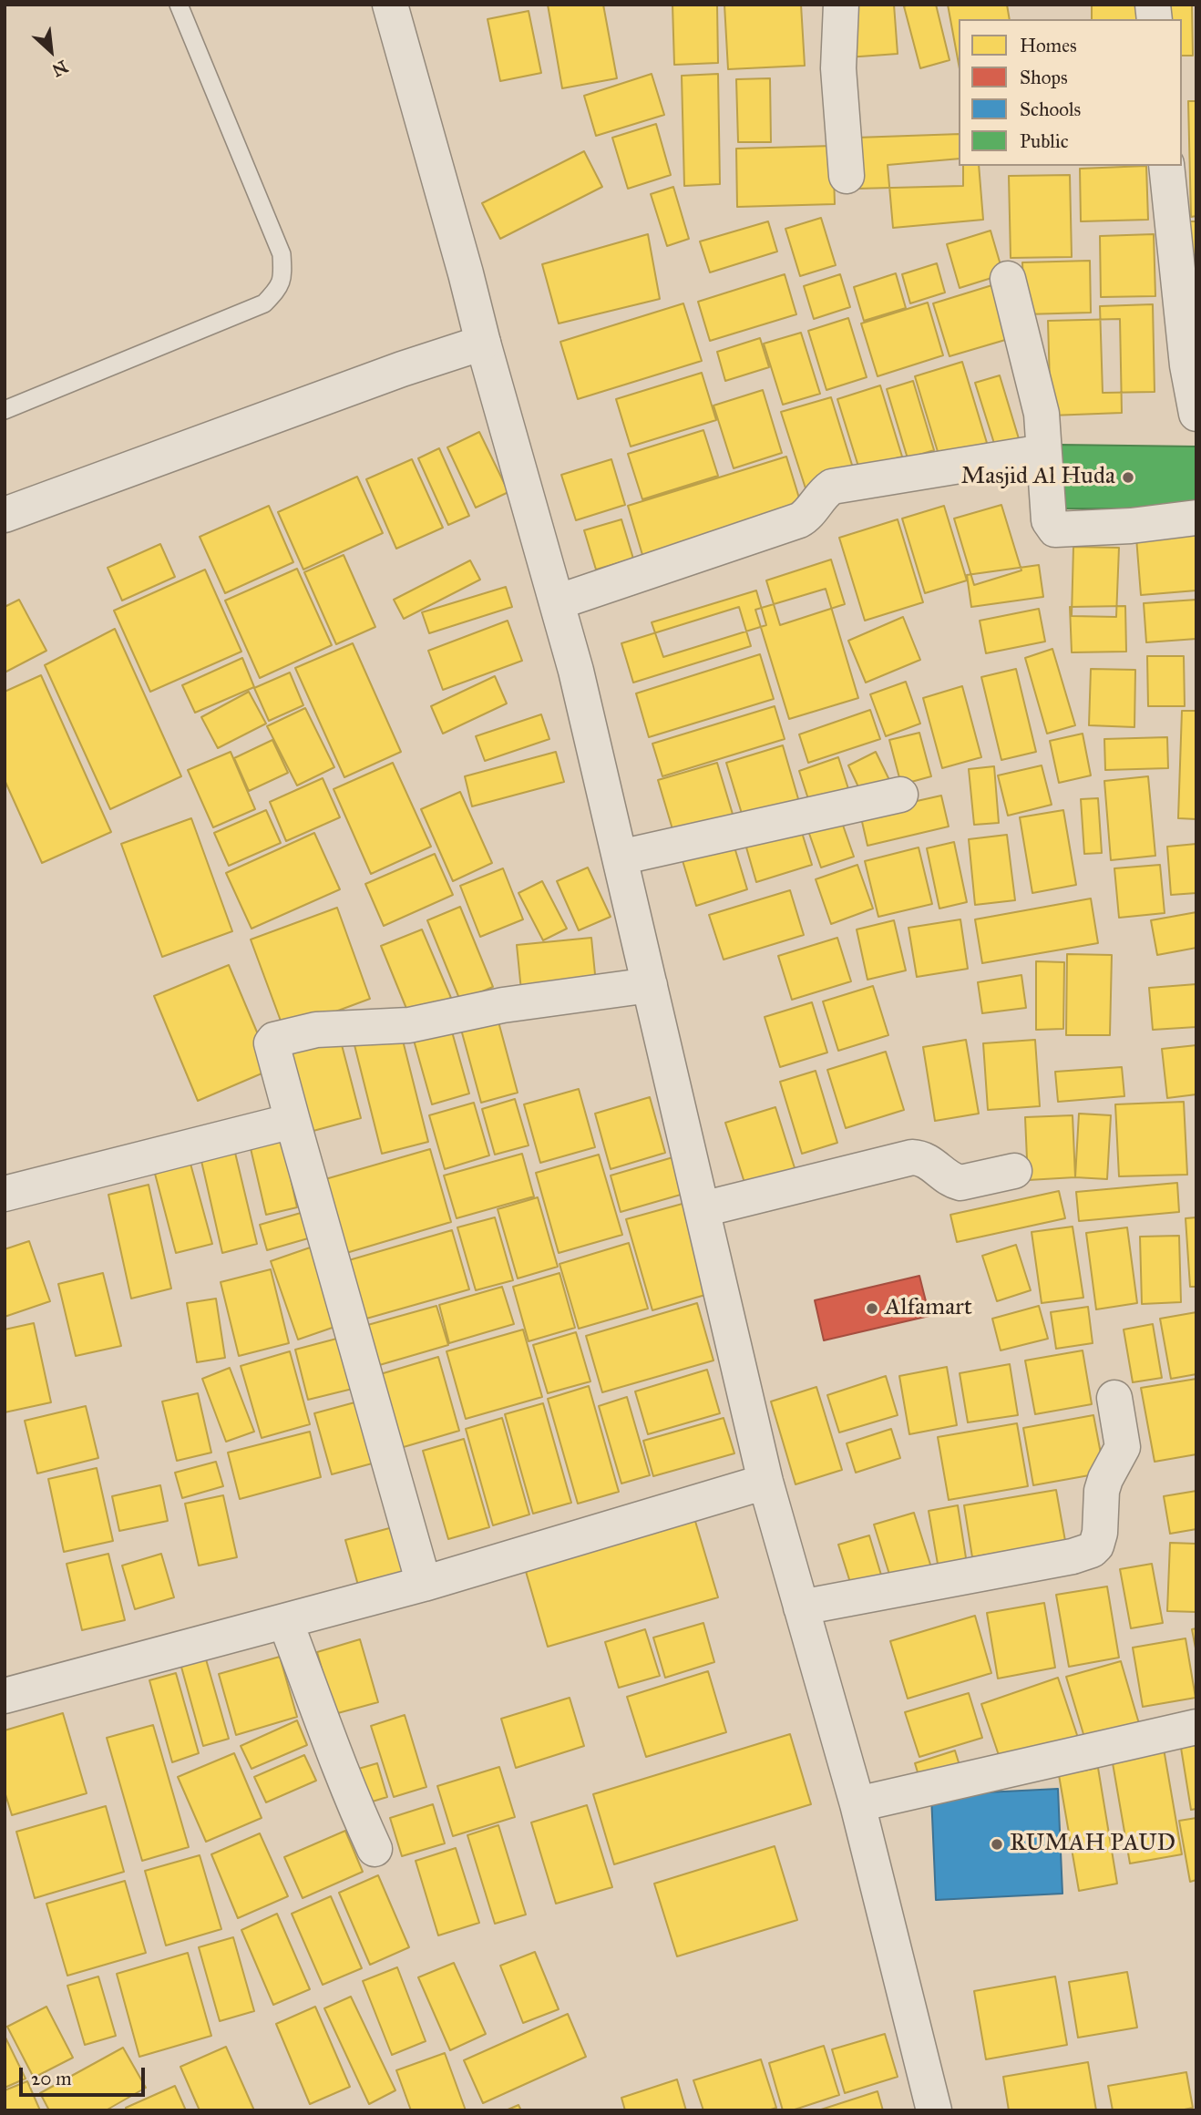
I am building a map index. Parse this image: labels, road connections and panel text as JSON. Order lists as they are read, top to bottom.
{
  "places": ["Masjid Al Huda", "Alfamart", "RUMAH PAUD"],
  "legend": [
    "Homes",
    "Shops",
    "Schools",
    "Public"
  ],
  "scale_bar": "20 m",
  "north": "bottom right"
}
